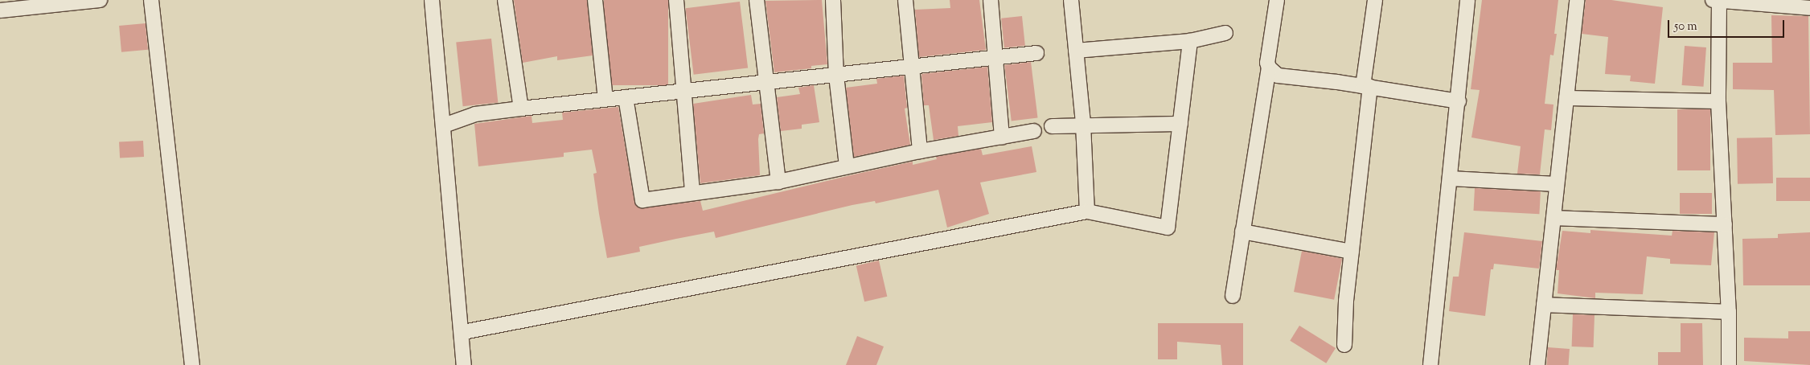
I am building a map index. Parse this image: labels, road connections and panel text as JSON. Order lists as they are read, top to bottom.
{
  "scale_bar": "50 m"
}
